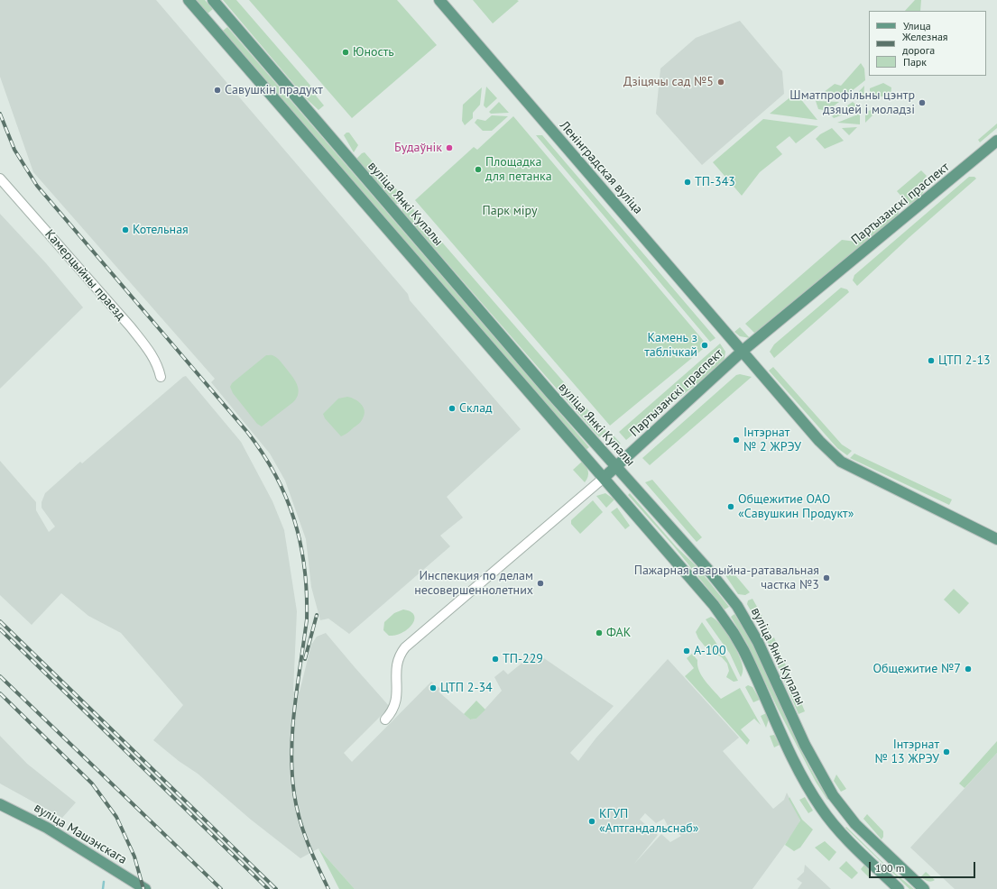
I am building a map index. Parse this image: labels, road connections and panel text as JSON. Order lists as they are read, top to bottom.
{
  "streets": {
    "main road": [
      "Ленінградская вуліца",
      "вуліца Янкі Купалы",
      "Партызанскі праспект",
      "вуліца Машэнскага"
    ],
    "street": ["Камерцыйны праезд"]
  },
  "crossings": [
    ["Ленінградская вуліца", "Партызанскі праспект"],
    ["вуліца Янкі Купалы", "Партызанскі праспект"]
  ],
  "parks": ["Парк міру"],
  "places": [
    "Юность",
    "Дзіцячы сад №5",
    "Савушкін прадукт",
    "Шматпрофільны цэнтр дзяцей і моладзі",
    "Будаўнік",
    "Площадка для петанка",
    "ТП-343",
    "Котельная",
    "Камень з таблічкай",
    "ЦТП 2-13",
    "Склад",
    "Інтэрнат № 2 ЖРЭУ",
    "Общежитие ОАО «Савушкин Продукт»",
    "Пажарная аварыйна-ратавальная частка №3",
    "Инспекция по делам несовершеннолетних",
    "ФАК",
    "А-100",
    "ТП-229",
    "Общежитие №7",
    "ЦТП 2-34",
    "Інтэрнат № 13 ЖРЭУ",
    "КГУП «Аптгандальснаб»"
  ],
  "legend": ["Улица", "Железная дорога", "Парк"],
  "scale_bar": "100 m"
}
